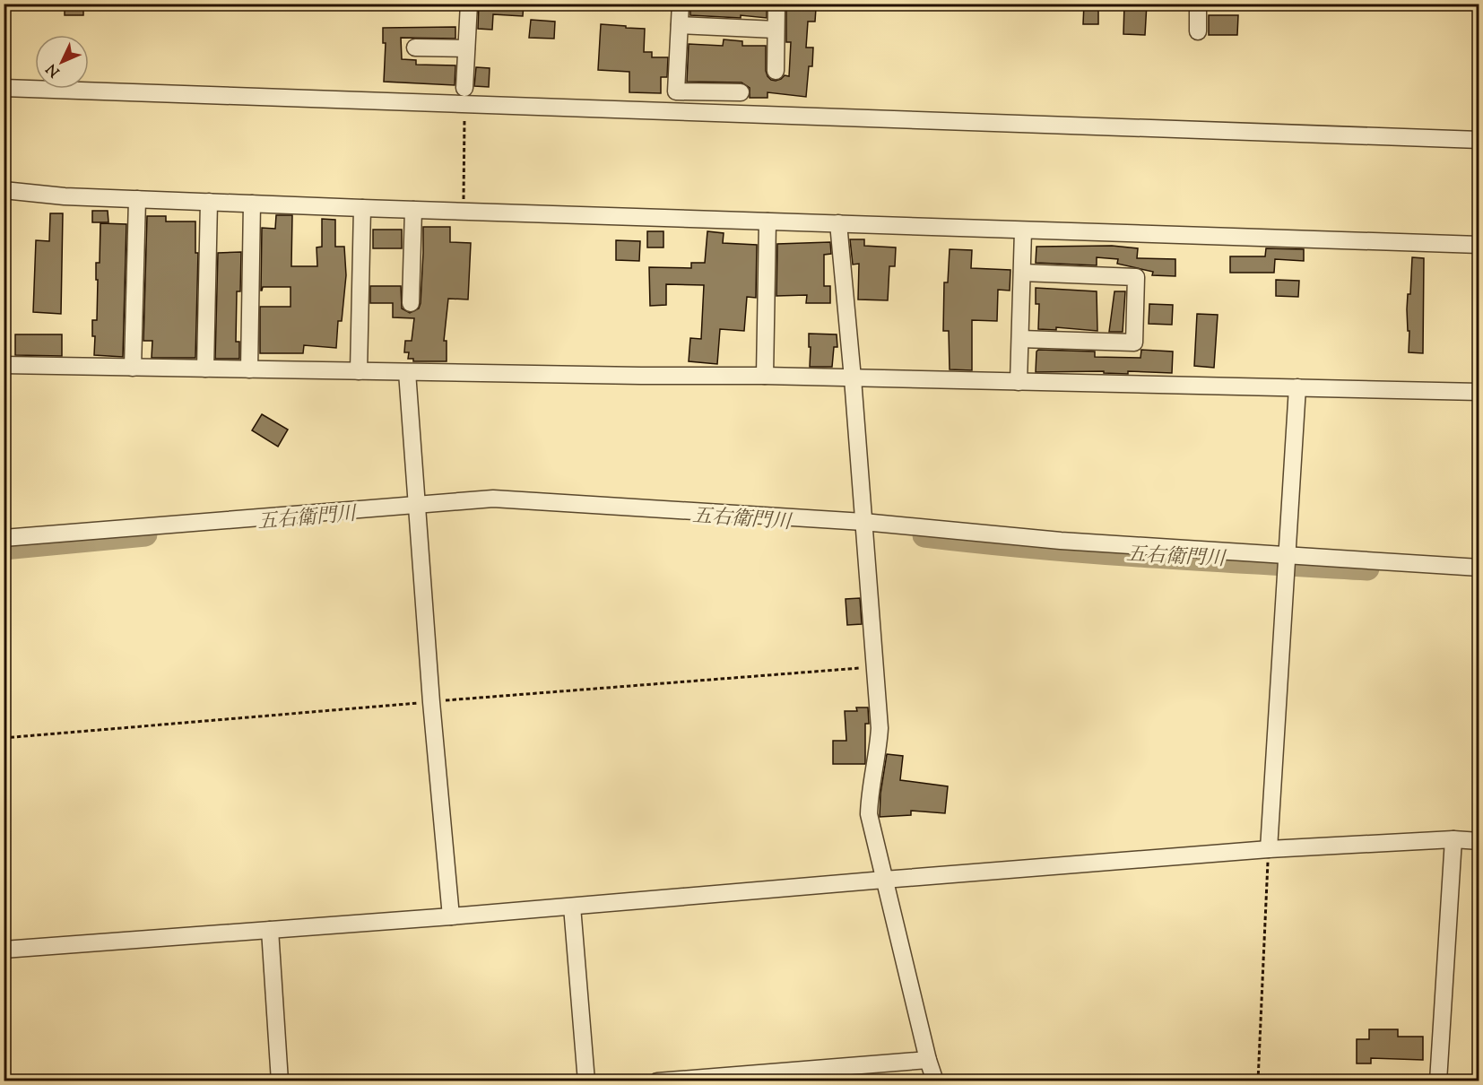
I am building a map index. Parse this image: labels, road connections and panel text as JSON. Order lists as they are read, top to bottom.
{
  "water": ["五右衛門川"],
  "north": "bottom left"
}
